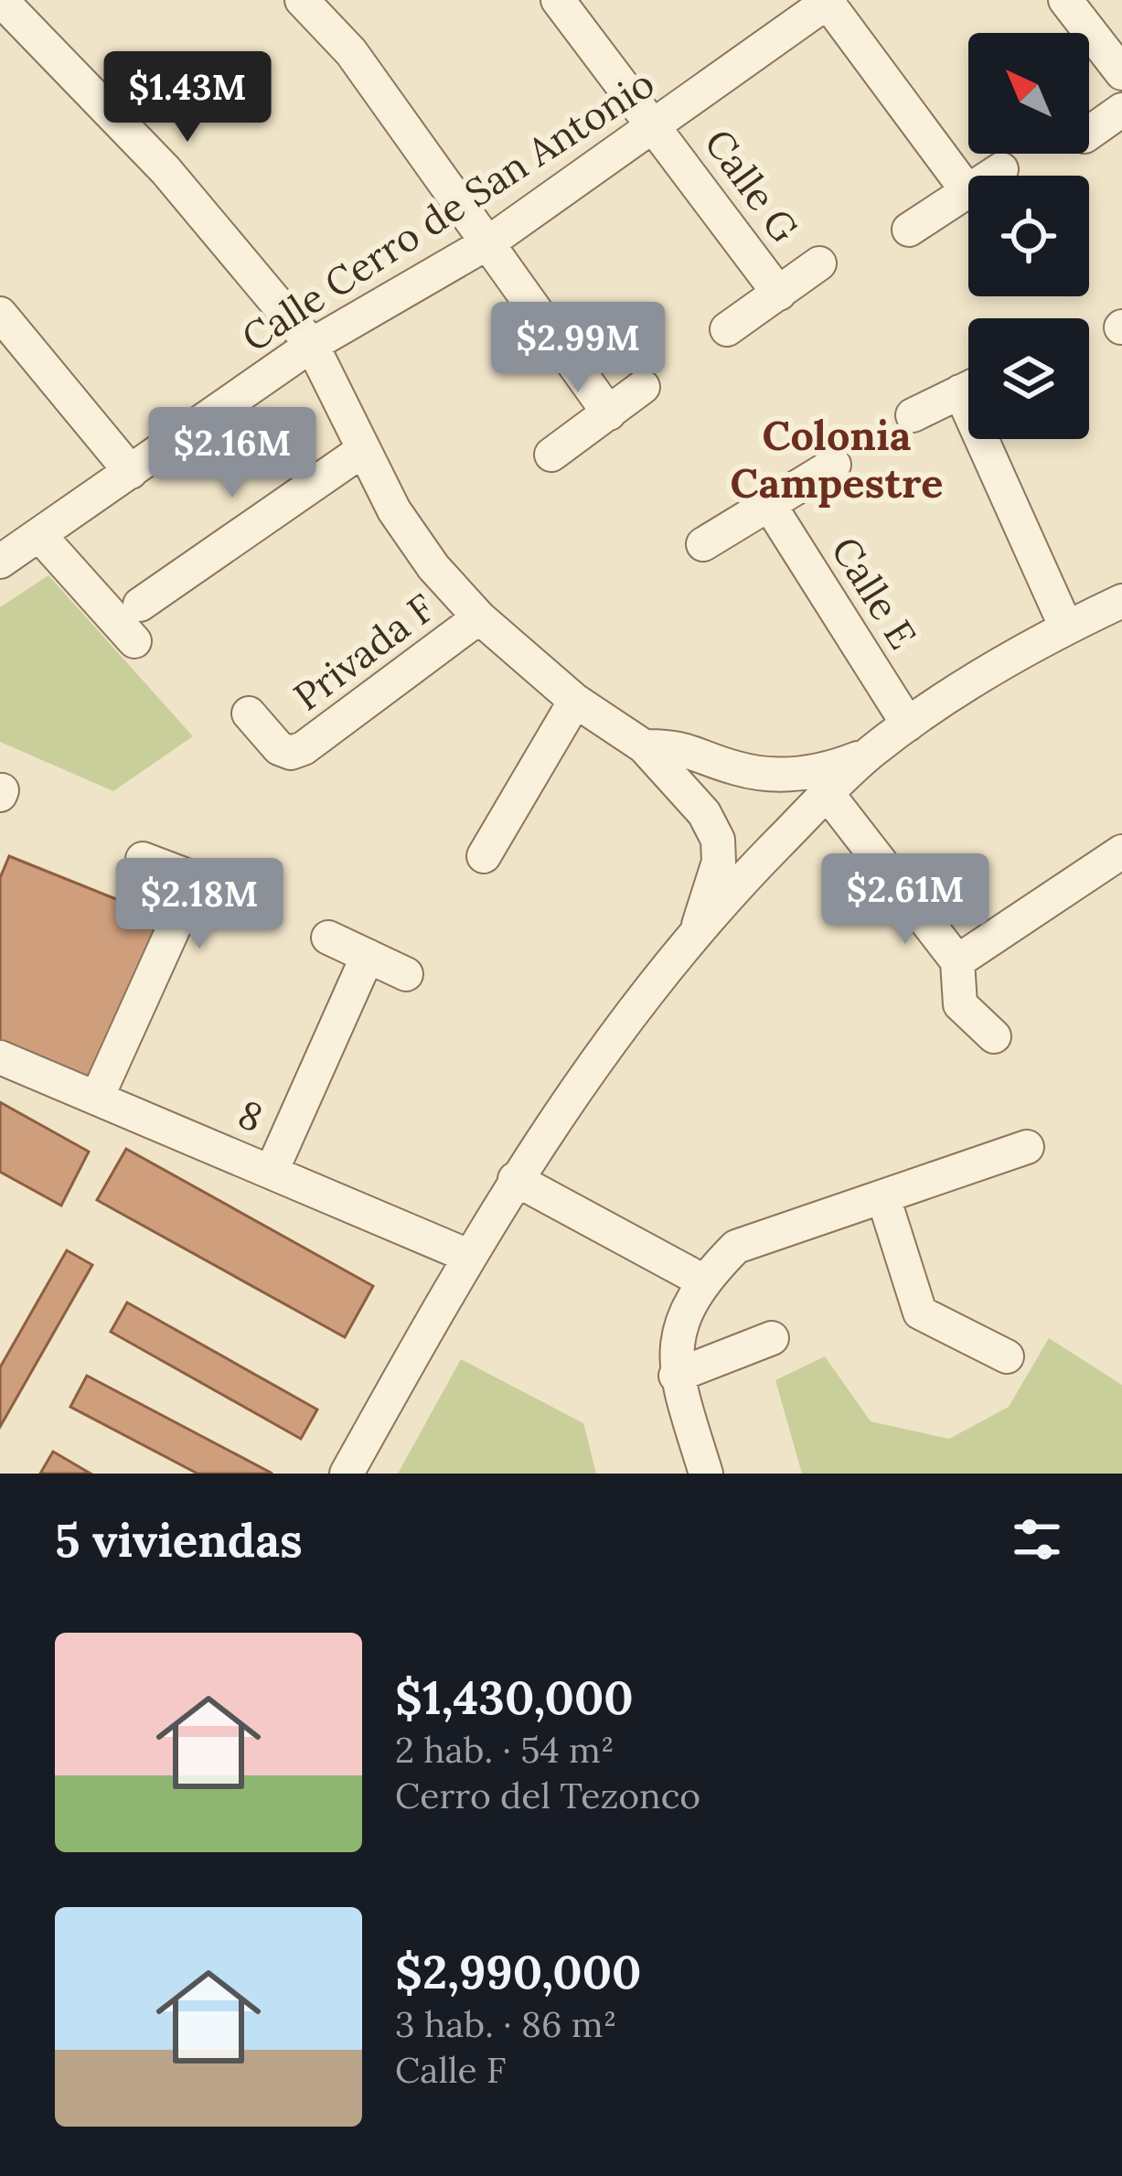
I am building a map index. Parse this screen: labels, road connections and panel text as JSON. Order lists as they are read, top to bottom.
{
  "streets": {
    "street": [
      "Calle G",
      "Calle Cerro de San Antonio",
      "Calle E",
      "Privada F",
      "8"
    ]
  },
  "crossings": [
    ["Calle G", "Calle Cerro de San Antonio"]
  ],
  "districts": ["Colonia Campestre"],
  "north": "top left",
  "page": {
    "price": [
      "$1.43M",
      "$2.99M",
      "$2.16M",
      "$2.61M",
      "$2.18M"
    ],
    "heading": "5 viviendas",
    "list": [
      {
        "name": "$1,430,000",
        "note": "2 hab. · 54 m² · Cerro del Tezonco"
      },
      {
        "name": "$2,990,000",
        "note": "3 hab. · 86 m² · Calle F"
      }
    ]
  }
}
